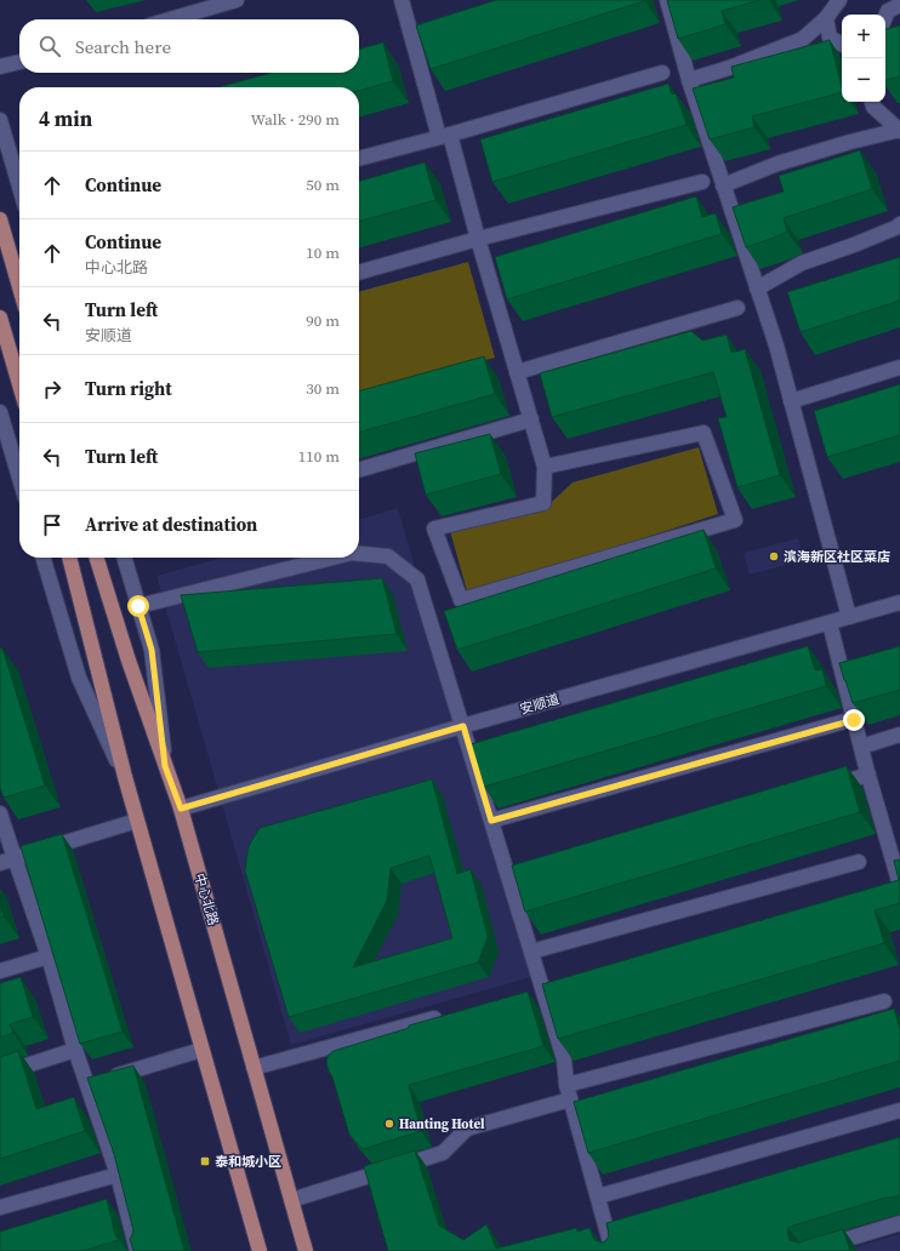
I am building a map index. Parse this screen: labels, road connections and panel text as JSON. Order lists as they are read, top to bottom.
{
  "streets": {
    "main road": ["中心北路"],
    "street": ["安顺道"]
  },
  "crossings": [
    ["安顺道", "中心北路"]
  ],
  "places": {
    "other": ["滨海新区社区菜店", "Hanting Hotel"],
    "transit": ["泰和城小区"]
  },
  "page": {
    "map_buttons": ["+", "−"],
    "search": "Search here",
    "heading": ["4 min", "Walk · 290 m"],
    "list": [
      ["Continue", "50 m"],
      ["Continue", "中心北路", "10 m"],
      ["Turn left", "安顺道", "90 m"],
      ["Turn right", "30 m"],
      ["Turn left", "110 m"],
      "Arrive at destination"
    ]
  }
}
